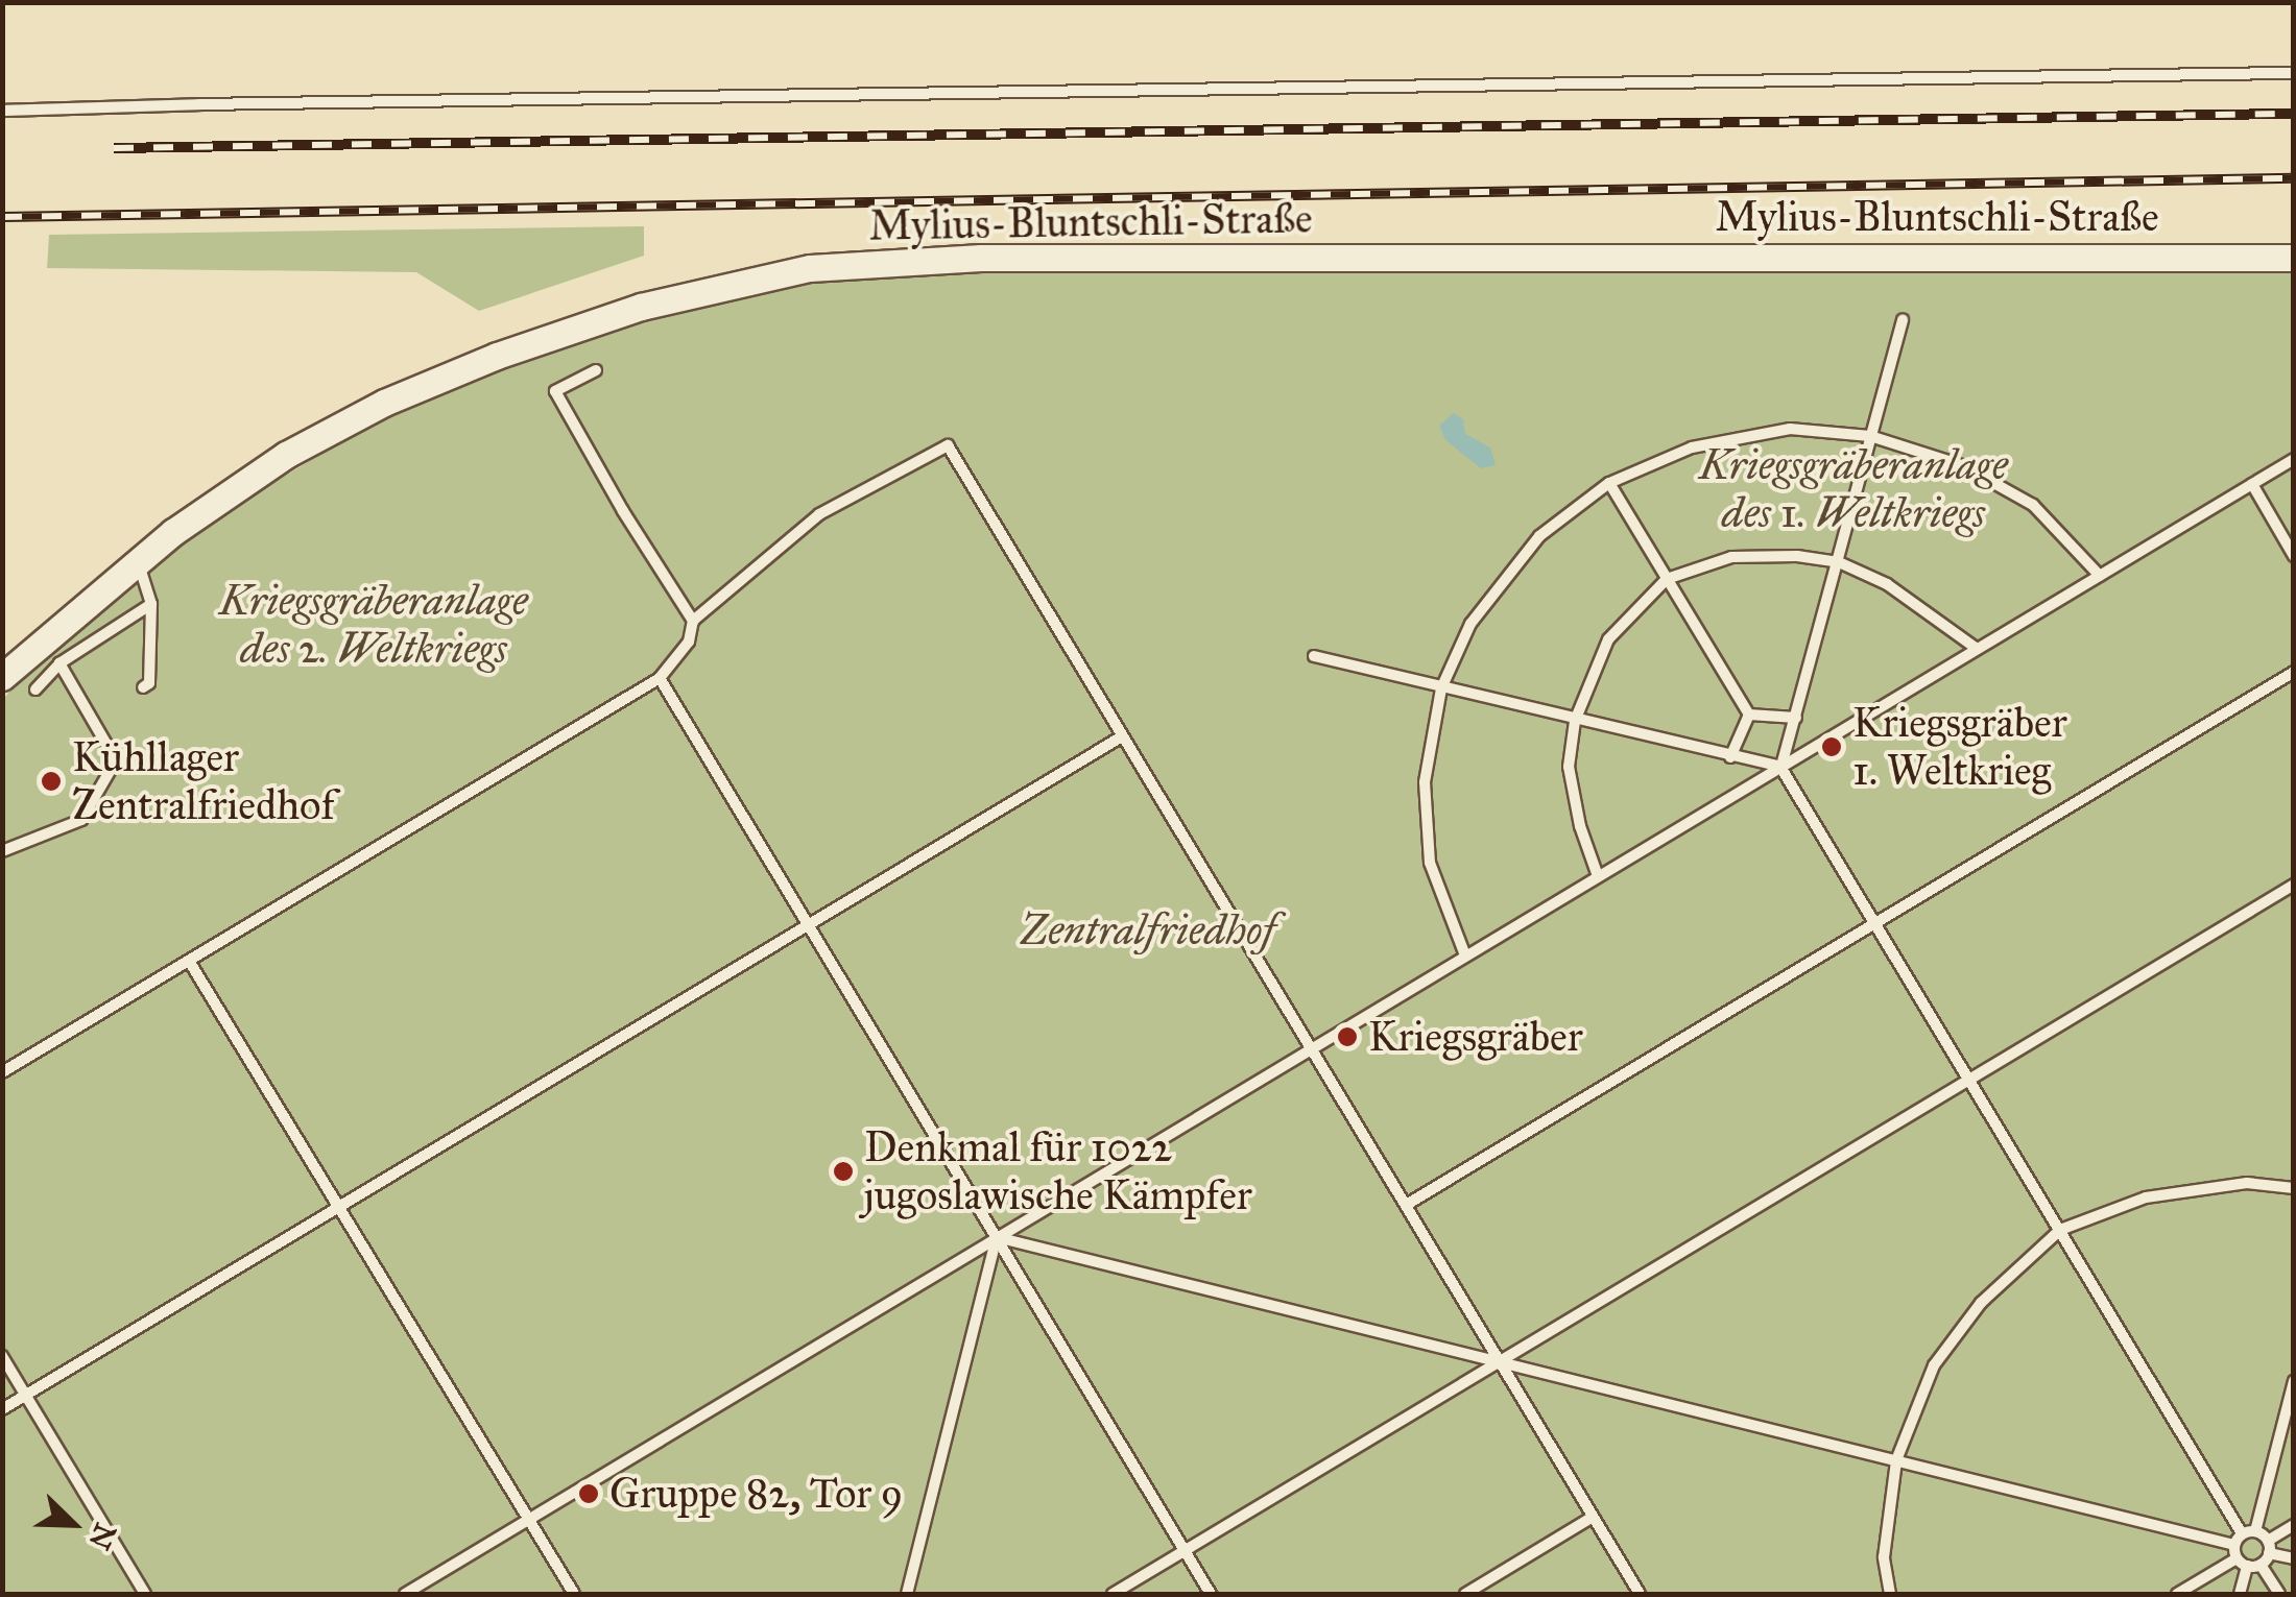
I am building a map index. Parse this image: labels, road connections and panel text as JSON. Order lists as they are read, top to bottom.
{
  "streets": {
    "street": ["Mylius-Bluntschli-Straße"]
  },
  "parks": ["Kriegsgräberanlage des 1. Weltkriegs", "Kriegsgräberanlage des 2. Weltkriegs", "Zentralfriedhof"],
  "places": [
    "Kriegsgräber 1. Weltkrieg",
    "Kühllager Zentralfriedhof",
    "Kriegsgräber",
    "Denkmal für 1022 jugoslawische Kämpfer",
    "Gruppe 82, Tor 9"
  ],
  "north": "bottom right"
}
